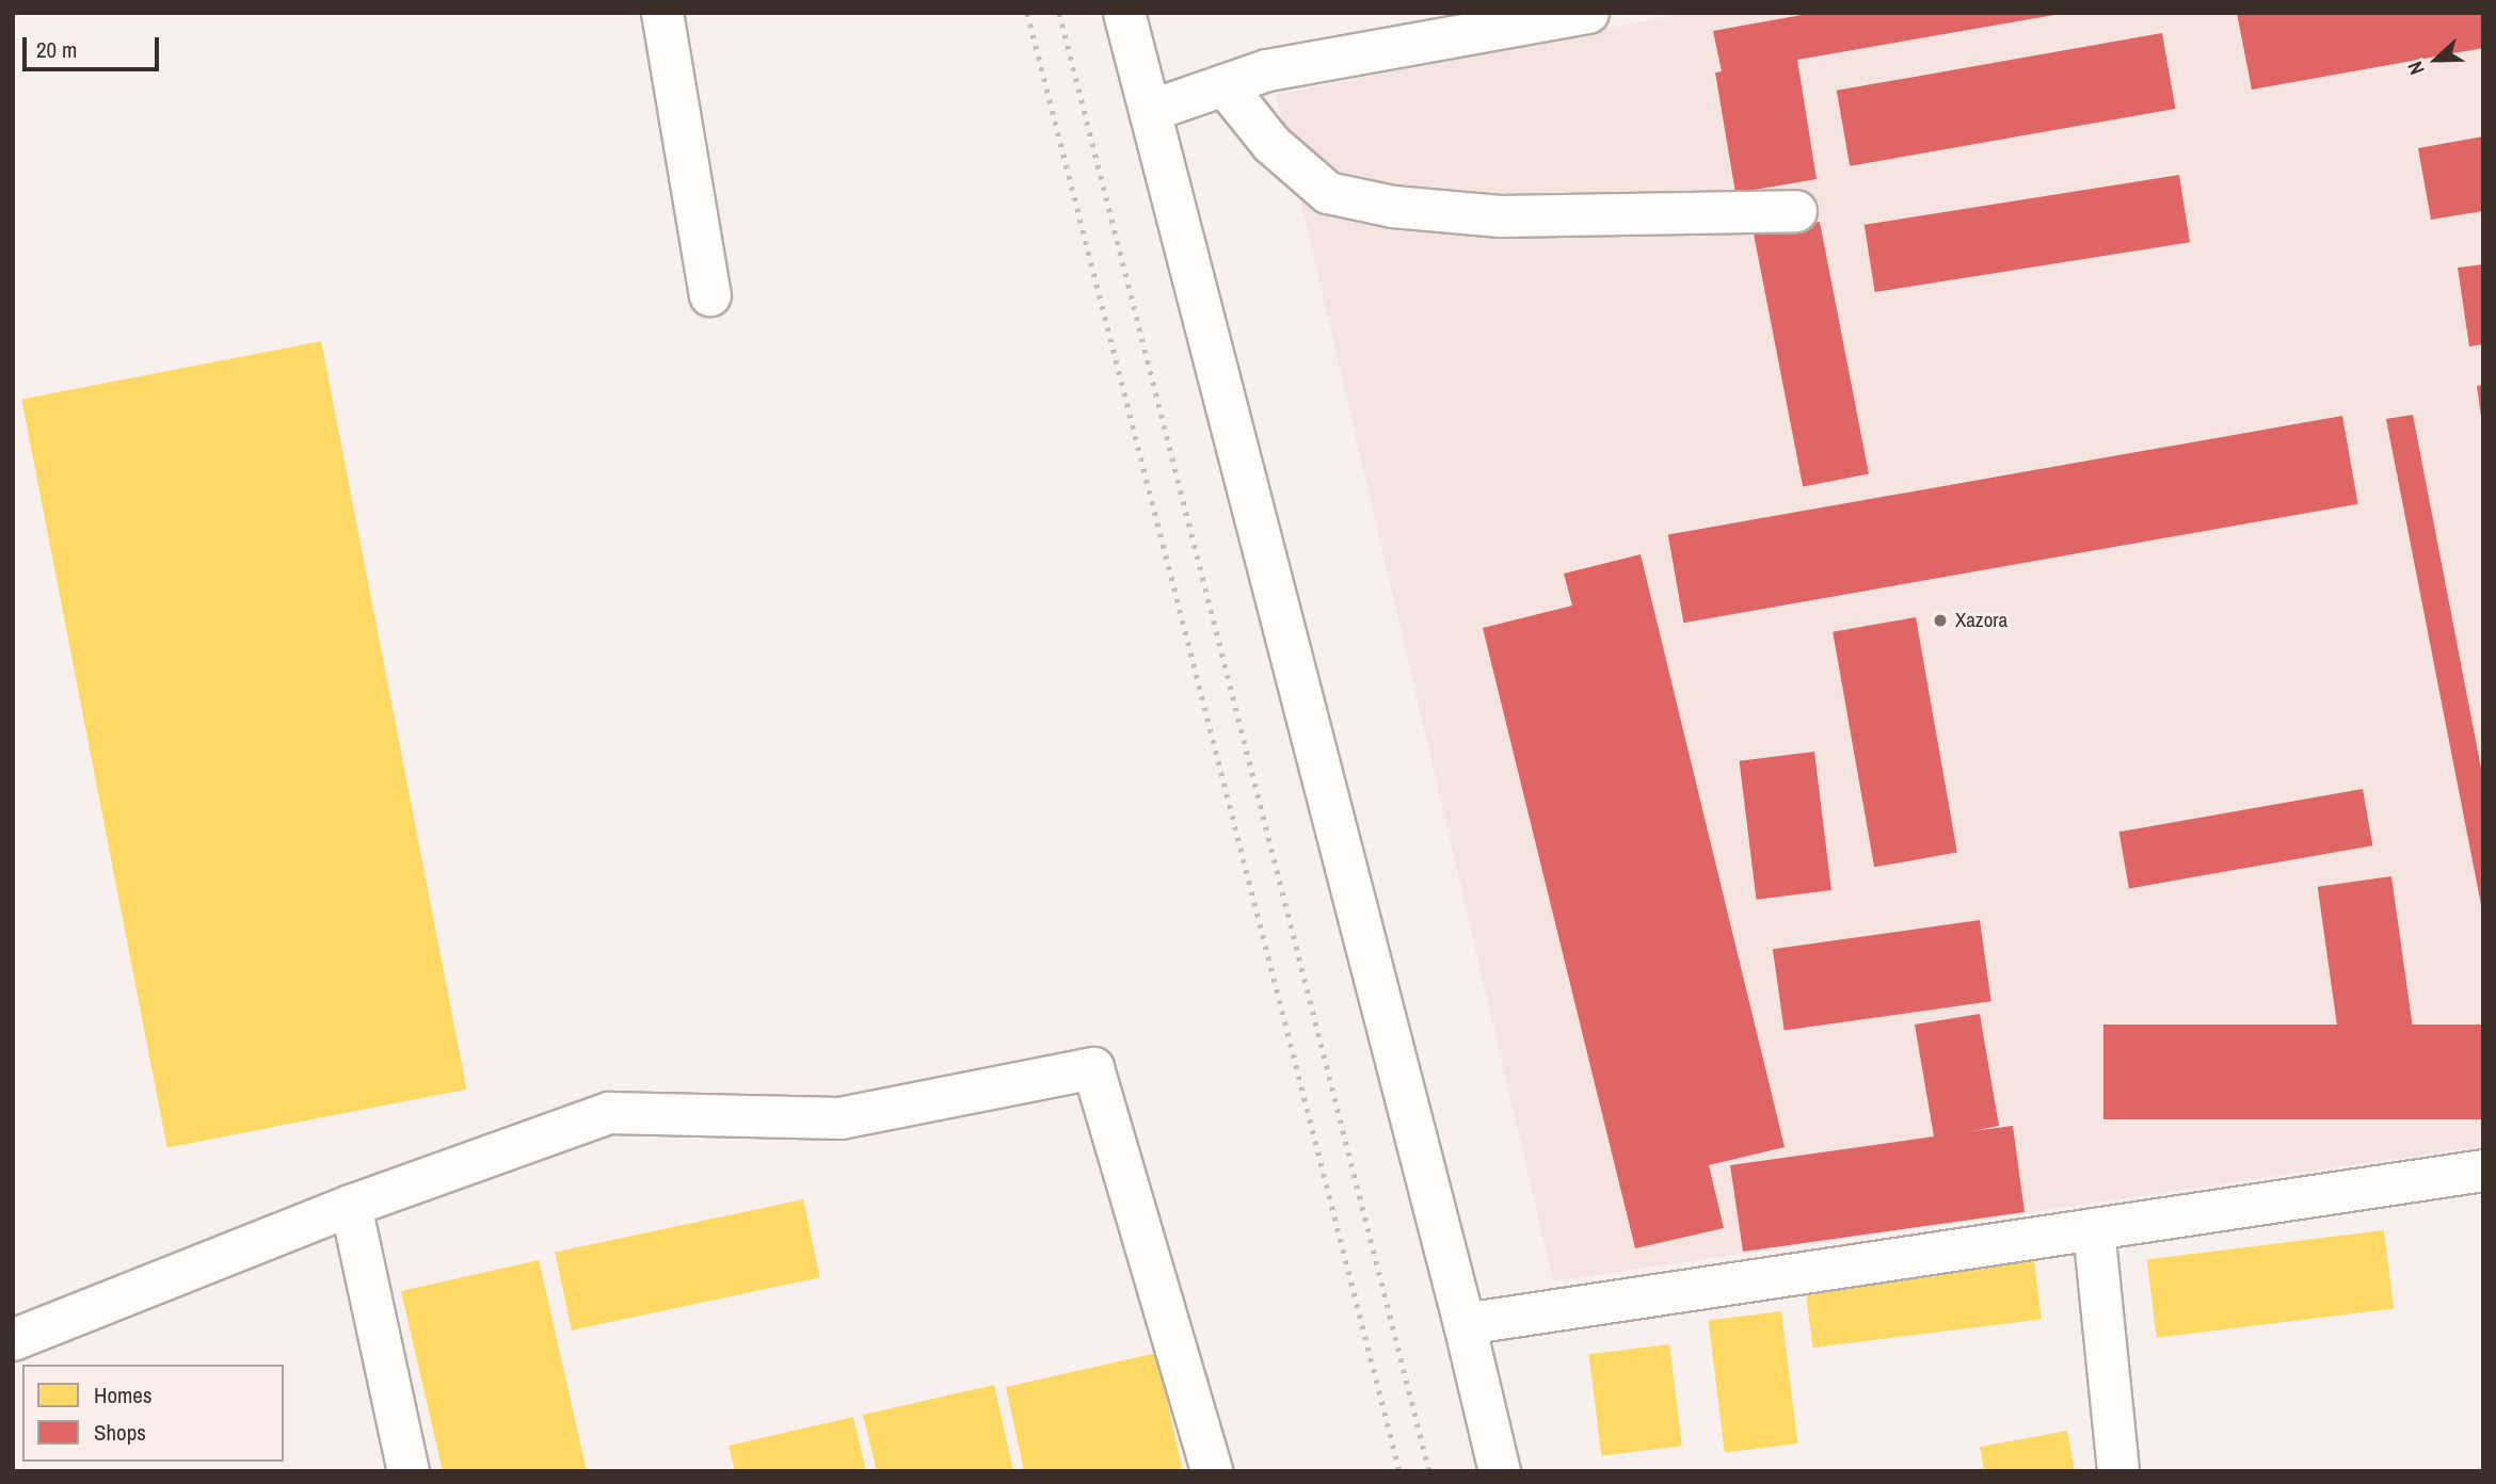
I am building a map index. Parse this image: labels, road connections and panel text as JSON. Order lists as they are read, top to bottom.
{
  "places": ["Xazora"],
  "legend": ["Homes", "Shops"],
  "scale_bar": "20 m",
  "north": "left"
}
